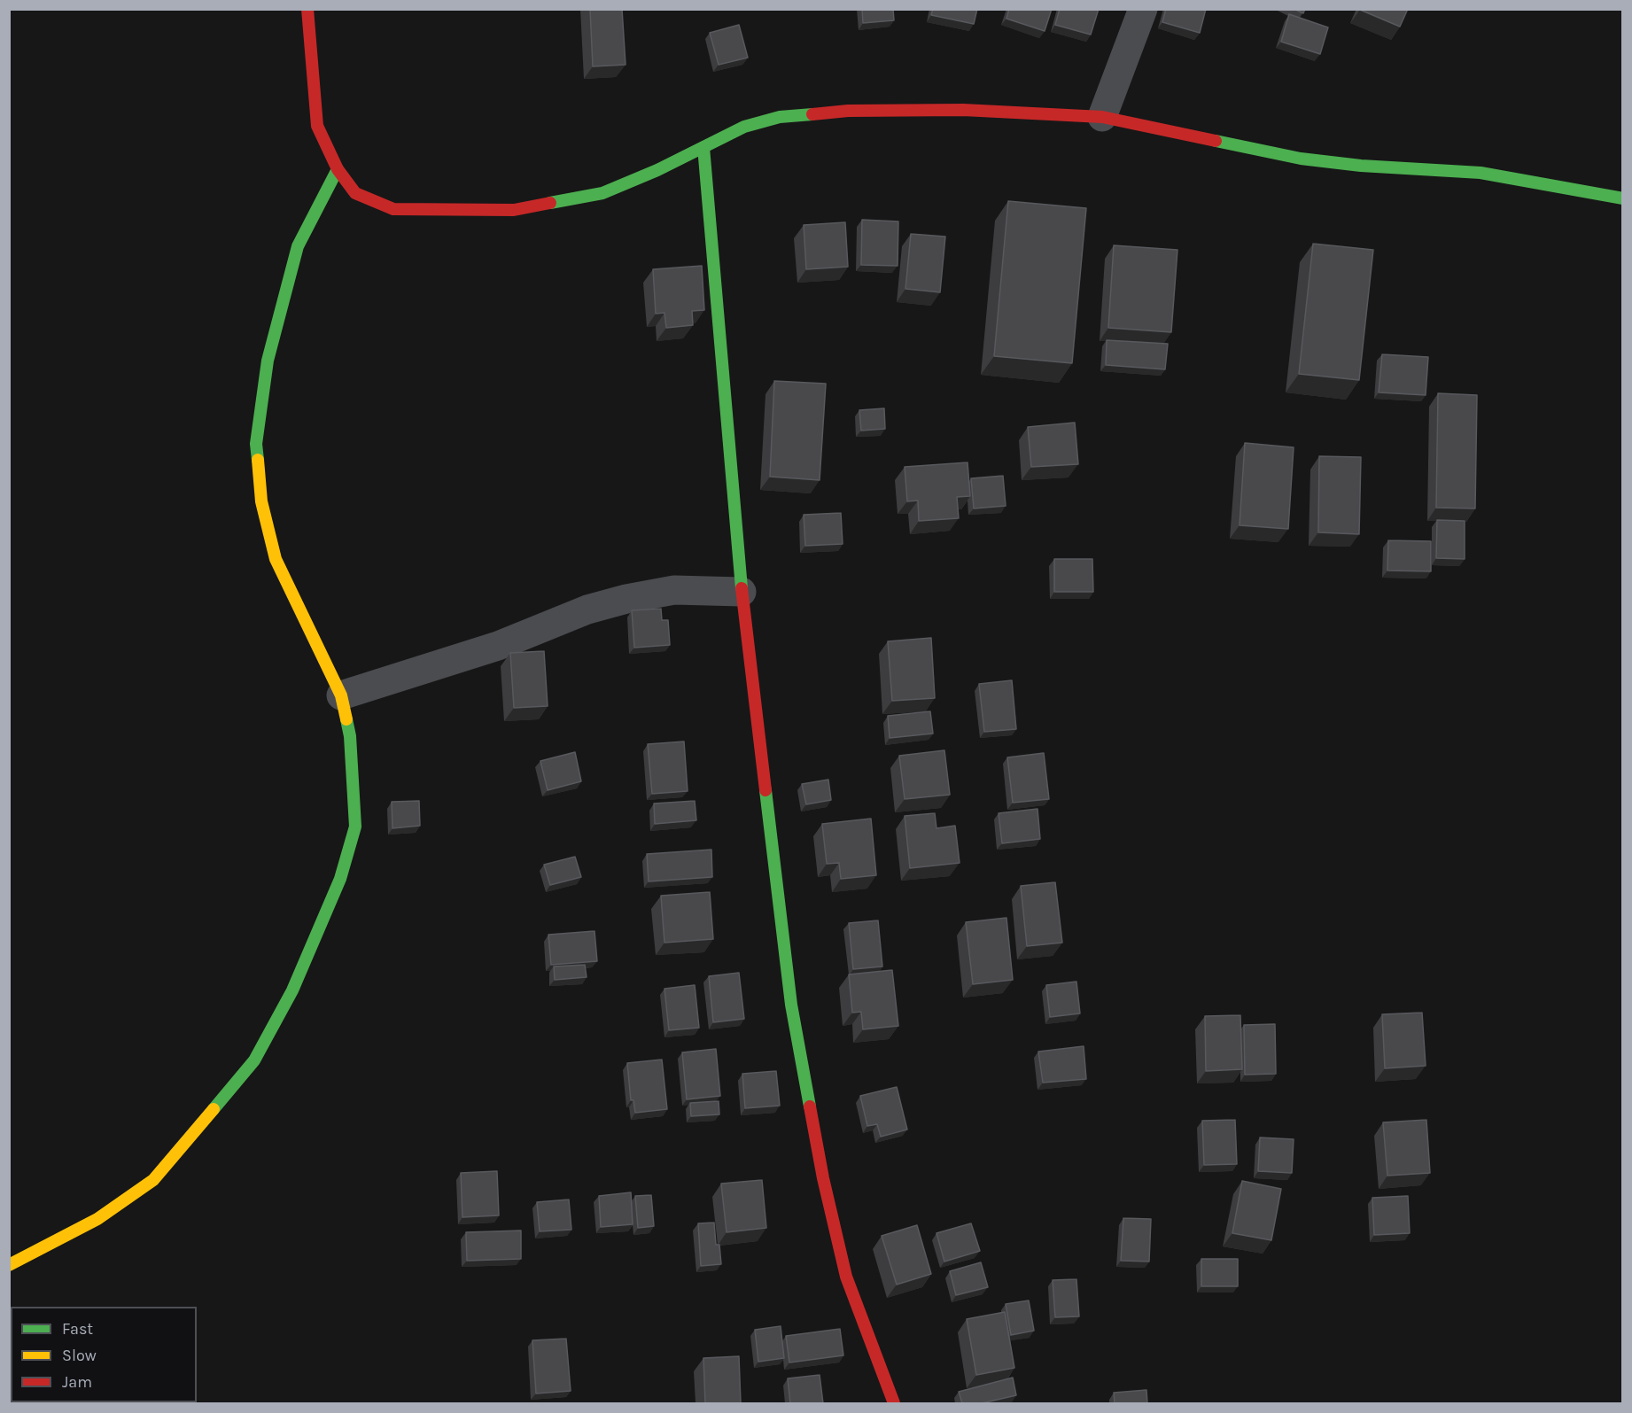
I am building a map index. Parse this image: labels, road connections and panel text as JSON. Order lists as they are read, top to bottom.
{
  "legend": ["Fast", "Slow", "Jam"]
}
